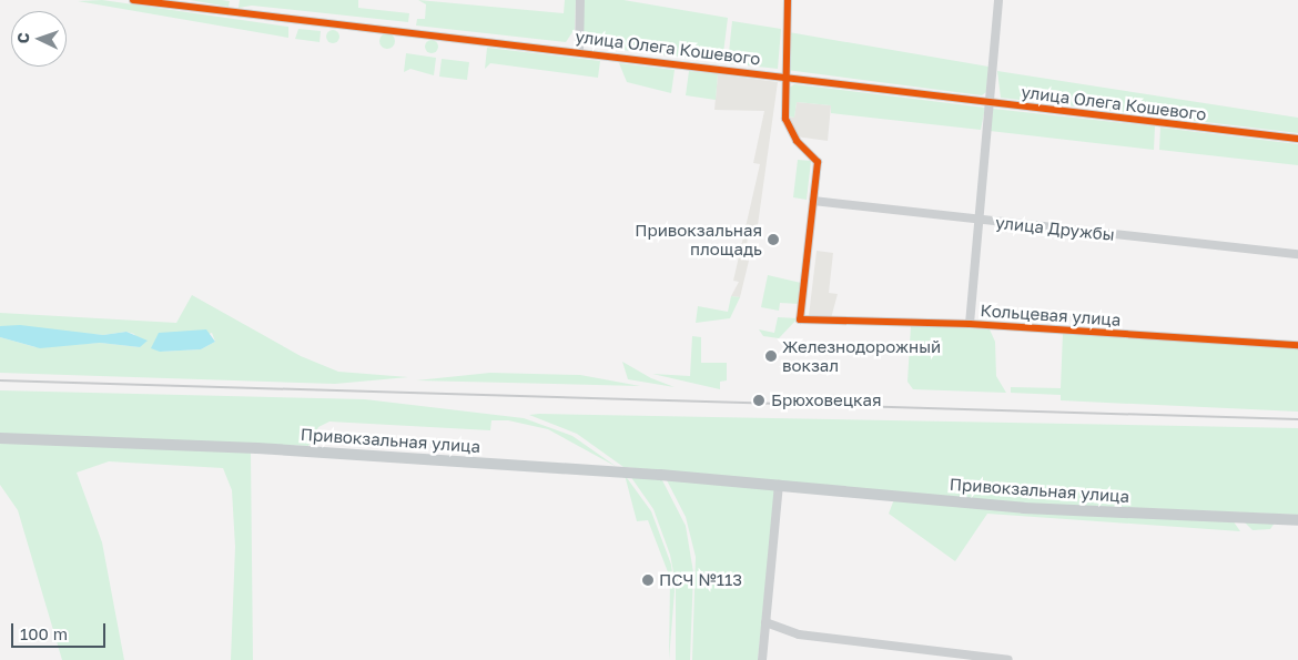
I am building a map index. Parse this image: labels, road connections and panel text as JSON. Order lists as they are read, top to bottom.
{
  "streets": {
    "main road": ["Привокзальная улица"],
    "street": ["улица Олега Кошевого", "улица Дружбы", "Кольцевая улица"]
  },
  "crossings": [
    ["улица Дружбы", "Кольцевая улица"]
  ],
  "places": [
    "Привокзальная площадь",
    "Железнодорожный вокзал",
    "Брюховецкая",
    "ПСЧ №113"
  ],
  "scale_bar": "100 m",
  "north": "left"
}
